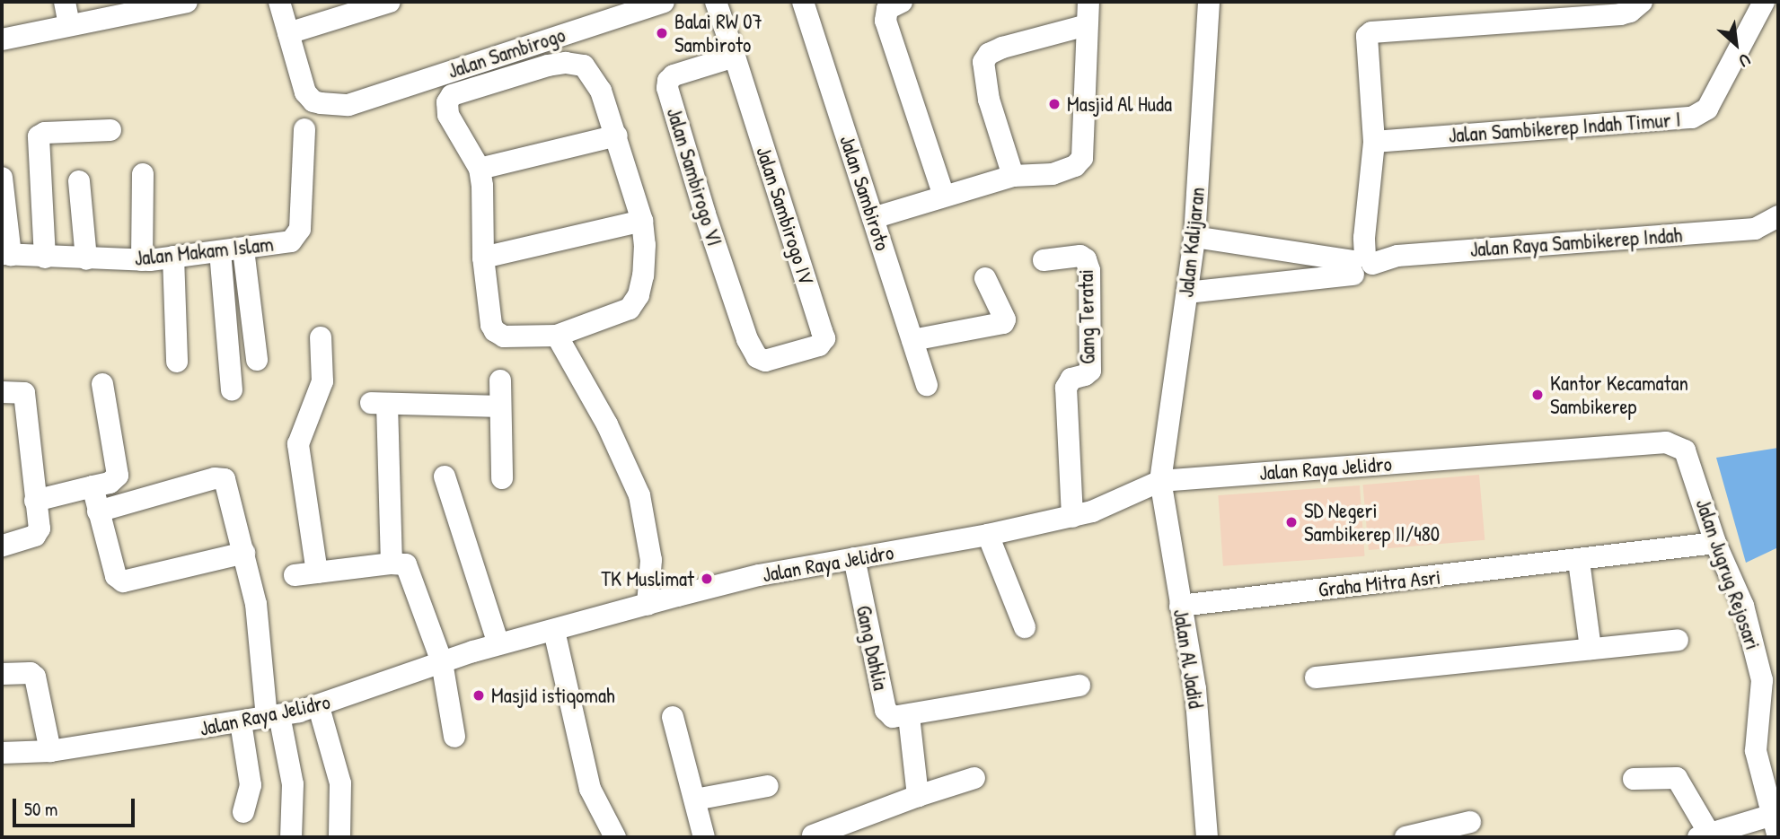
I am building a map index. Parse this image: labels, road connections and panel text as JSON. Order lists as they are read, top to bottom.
{
  "streets": {
    "street": [
      "Jalan Sambirogo",
      "Jalan Sambikerep Indah Timur I",
      "Jalan Sambirogo VI",
      "Jalan Sambiroto",
      "Jalan Sambirogo IV",
      "Jalan Kalijaran",
      "Jalan Raya Sambikerep Indah",
      "Jalan Makam Islam",
      "Gang Teratai",
      "Jalan Raya Jelidro",
      "Jalan Jugrug Rejosari",
      "Graha Mitra Asri",
      "Gang Dahlia",
      "Jalan Al Jadid"
    ]
  },
  "crossings": [
    ["Jalan Sambirogo VI", "Jalan Sambirogo IV"],
    ["Jalan Kalijaran", "Jalan Raya Sambikerep Indah"],
    ["Jalan Kalijaran", "Jalan Raya Jelidro"],
    ["Jalan Kalijaran", "Jalan Al Jadid"],
    ["Gang Teratai", "Jalan Raya Jelidro"],
    ["Jalan Raya Jelidro", "Jalan Jugrug Rejosari"],
    ["Jalan Raya Jelidro", "Gang Dahlia"],
    ["Jalan Raya Jelidro", "Jalan Al Jadid"],
    ["Jalan Jugrug Rejosari", "Graha Mitra Asri"],
    ["Graha Mitra Asri", "Jalan Al Jadid"]
  ],
  "places": [
    "Balai RW 07 Sambiroto",
    "Masjid Al Huda",
    "Kantor Kecamatan Sambikerep",
    "SD Negeri Sambikerep II/480",
    "TK Muslimat",
    "Masjid istiqomah"
  ],
  "scale_bar": "50 m",
  "north": "bottom right"
}
